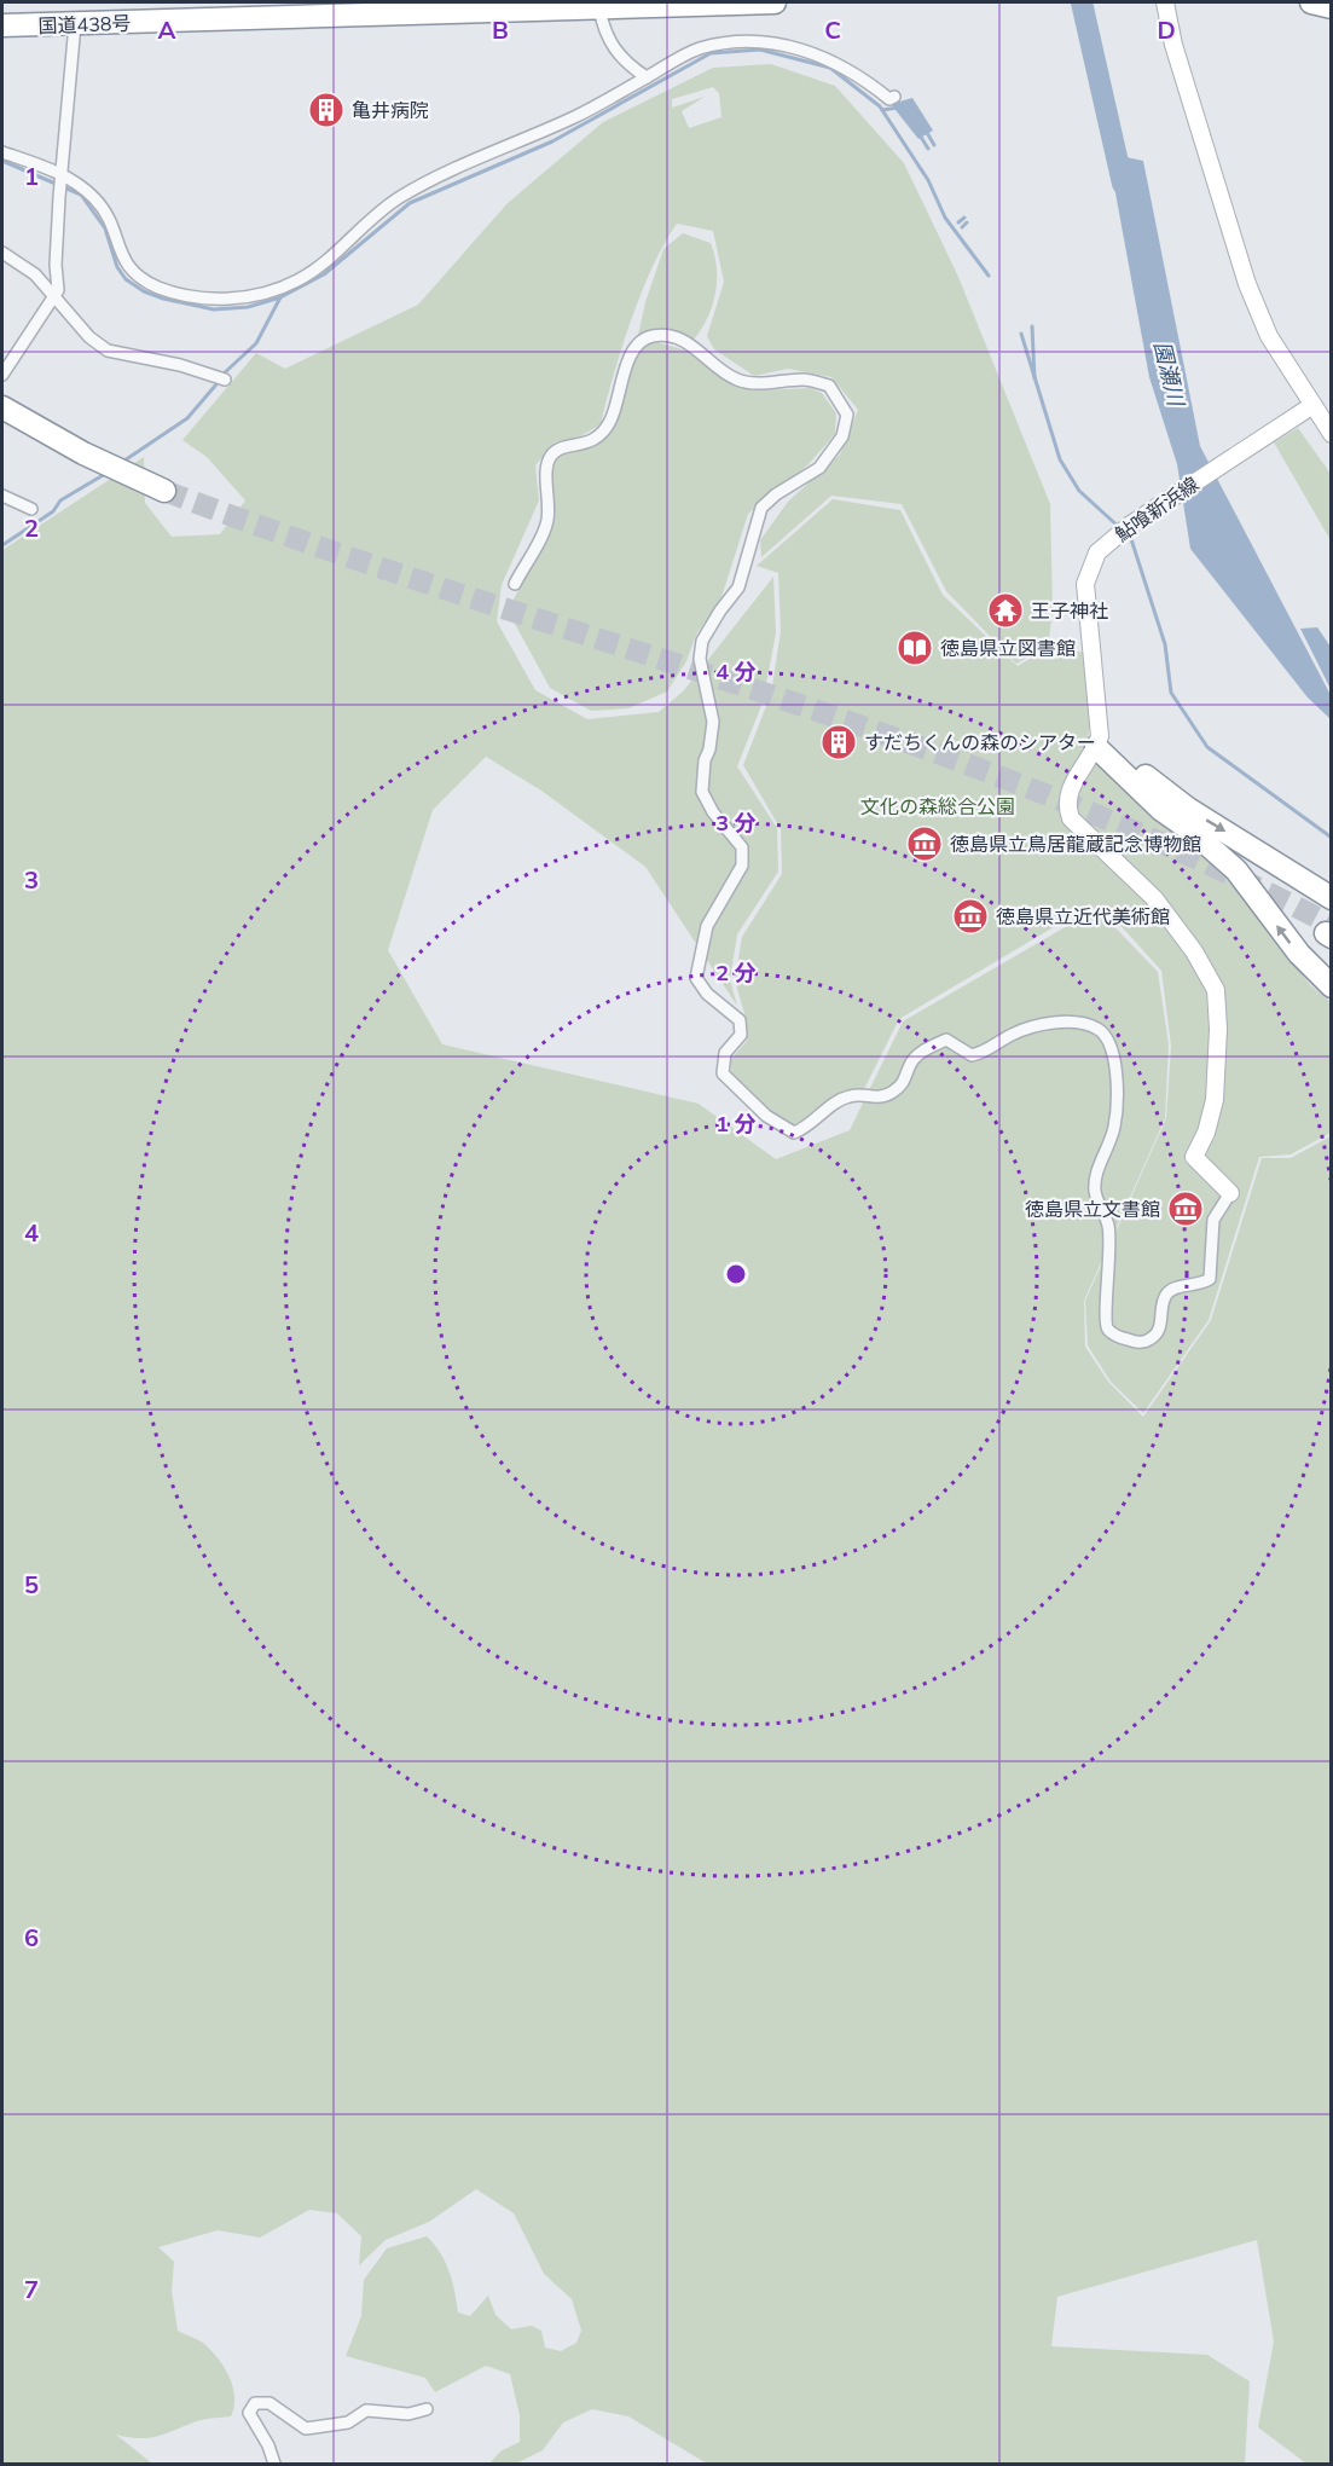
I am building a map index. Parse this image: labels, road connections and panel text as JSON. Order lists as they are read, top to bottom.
{
  "streets": {
    "highway": ["国道438号"],
    "main road": ["鮎喰新浜線"]
  },
  "water": ["園瀬川"],
  "parks": ["文化の森総合公園"],
  "places": {
    "building": ["亀井病院", "すだちくんの森のシアター"],
    "temple": ["王子神社"],
    "library": ["徳島県立図書館"],
    "museum": ["徳島県立鳥居龍蔵記念博物館", "徳島県立近代美術館", "徳島県立文書館"]
  },
  "grid": {
    "columns": [
      "A",
      "B",
      "C",
      "D"
    ],
    "rows": [
      "1",
      "2",
      "3",
      "4",
      "5",
      "6",
      "7"
    ]
  },
  "rings": [
    "4 分",
    "3 分",
    "2 分",
    "1 分"
  ]
}
